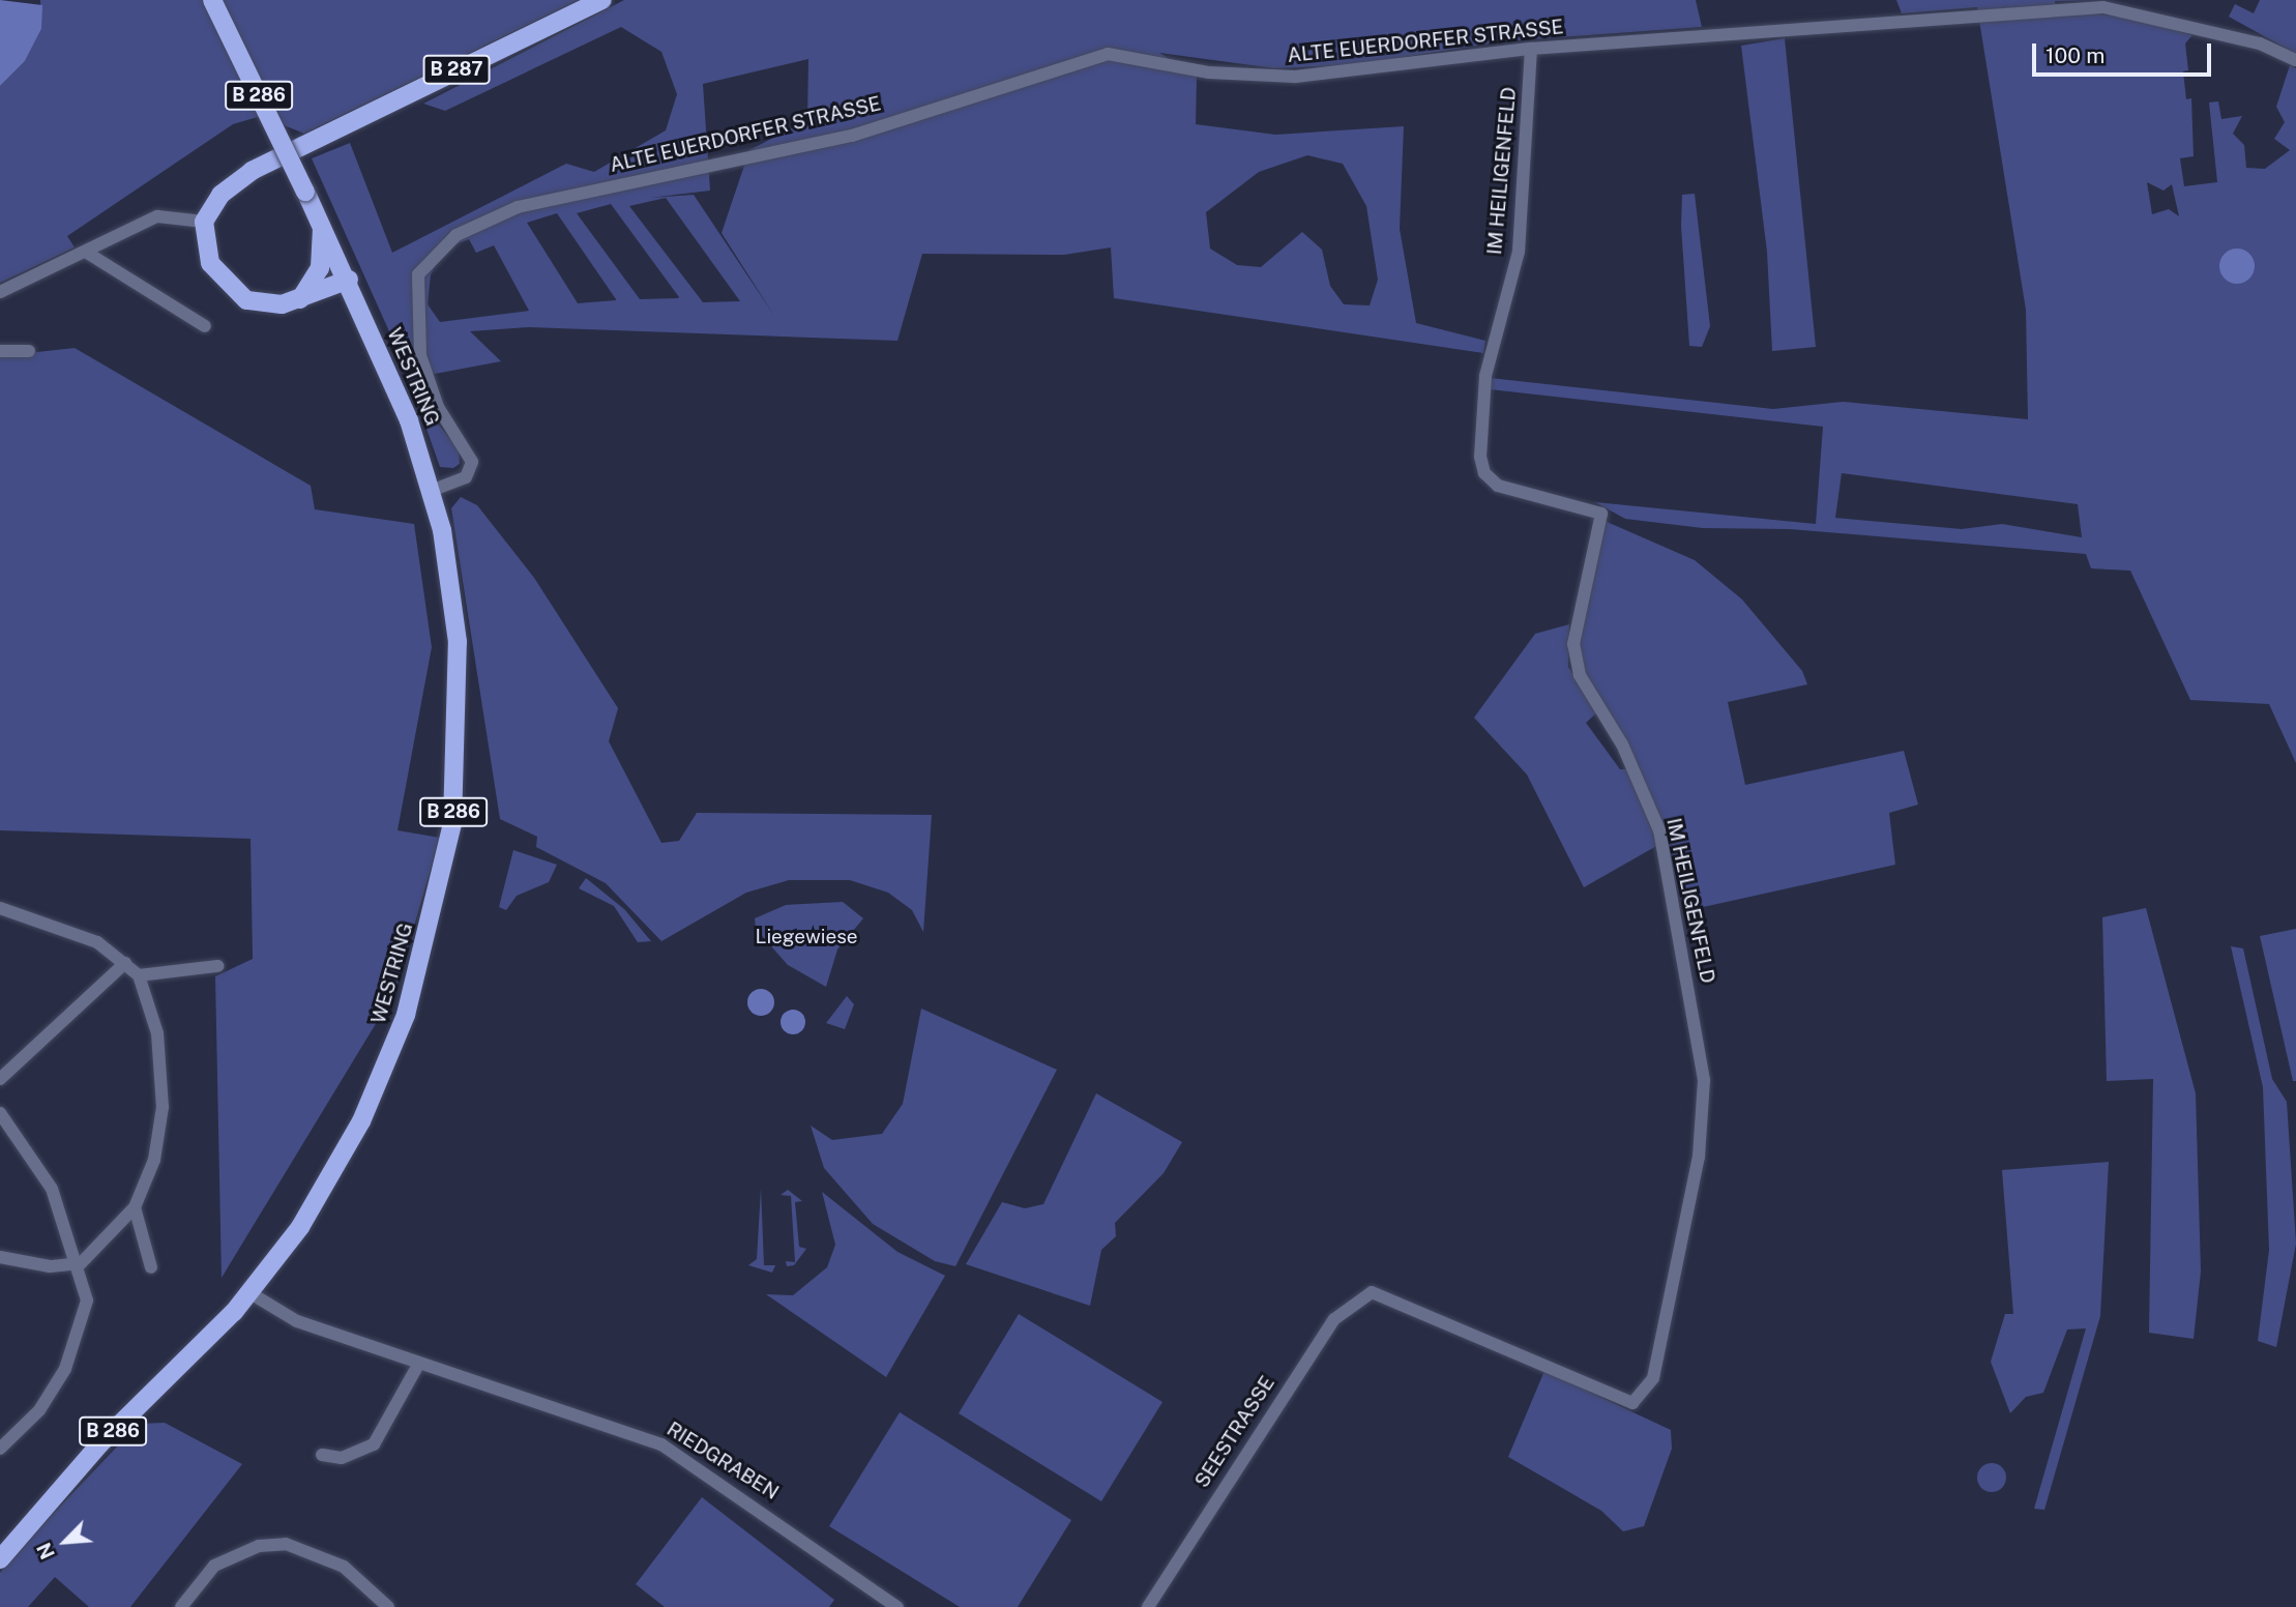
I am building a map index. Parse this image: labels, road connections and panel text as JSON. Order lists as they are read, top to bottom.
{
  "streets": {
    "main road": ["B 287", "B 286", "WESTRING"],
    "street": [
      "ALTE EUERDORFER STRASSE",
      "IM HEILIGENFELD",
      "SEESTRASSE",
      "RIEDGRABEN"
    ]
  },
  "crossings": [
    ["ALTE EUERDORFER STRASSE", "IM HEILIGENFELD"],
    ["ALTE EUERDORFER STRASSE", "WESTRING"],
    ["B 286", "WESTRING"],
    ["IM HEILIGENFELD", "SEESTRASSE"],
    ["WESTRING", "RIEDGRABEN"]
  ],
  "parks": ["Liegewiese"],
  "scale_bar": "100 m",
  "north": "bottom left"
}
